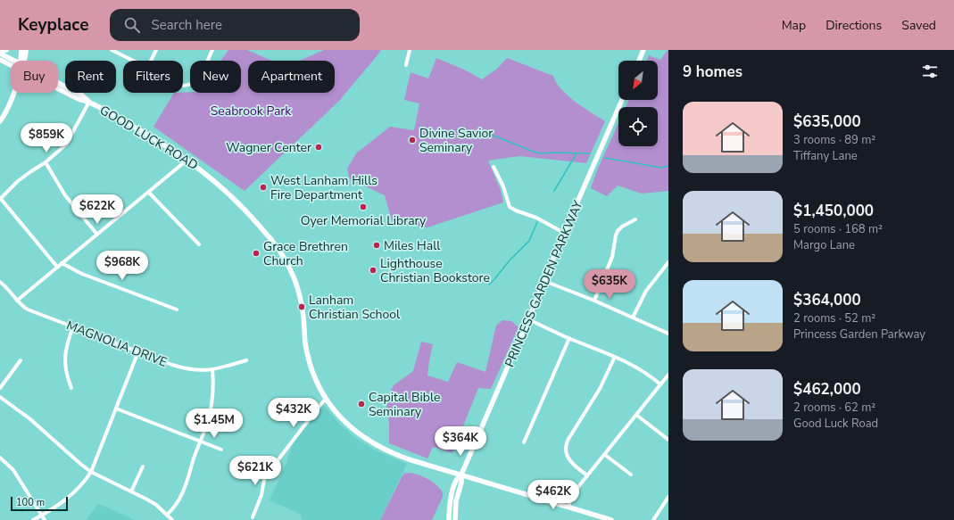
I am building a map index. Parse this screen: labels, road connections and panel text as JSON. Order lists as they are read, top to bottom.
{
  "streets": {
    "main road": ["GOOD LUCK ROAD", "PRINCESS GARDEN PARKWAY"],
    "street": ["MAGNOLIA DRIVE"]
  },
  "crossings": [
    ["GOOD LUCK ROAD", "PRINCESS GARDEN PARKWAY"]
  ],
  "parks": ["Seabrook Park"],
  "places": [
    "Divine Savior Seminary",
    "Wagner Center",
    "West Lanham Hills Fire Department",
    "Oyer Memorial Library",
    "Miles Hall",
    "Grace Brethren Church",
    "Lighthouse Christian Bookstore",
    "Lanham Christian School",
    "Capital Bible Seminary"
  ],
  "scale_bar": "100 m",
  "north": "bottom left",
  "page": {
    "header": "Keyplace",
    "search": "Search here",
    "nav": ["Map", "Directions", "Saved"],
    "heading": "9 homes",
    "chip": [
      "Buy",
      "Rent",
      "Filters",
      "New",
      "Apartment"
    ],
    "list": [
      {
        "name": "$635,000",
        "note": "3 rooms · 89 m² · Tiffany Lane"
      },
      {
        "name": "$1,450,000",
        "note": "5 rooms · 168 m² · Margo Lane"
      },
      {
        "name": "$364,000",
        "note": "2 rooms · 52 m² · Princess Garden Parkway"
      },
      {
        "name": "$462,000",
        "note": "2 rooms · 62 m² · Good Luck Road"
      }
    ],
    "price": [
      "$859K",
      "$622K",
      "$968K",
      "$635K",
      "$432K",
      "$1.45M",
      "$364K",
      "$621K",
      "$462K"
    ],
    "scale": "100 m"
  }
}
